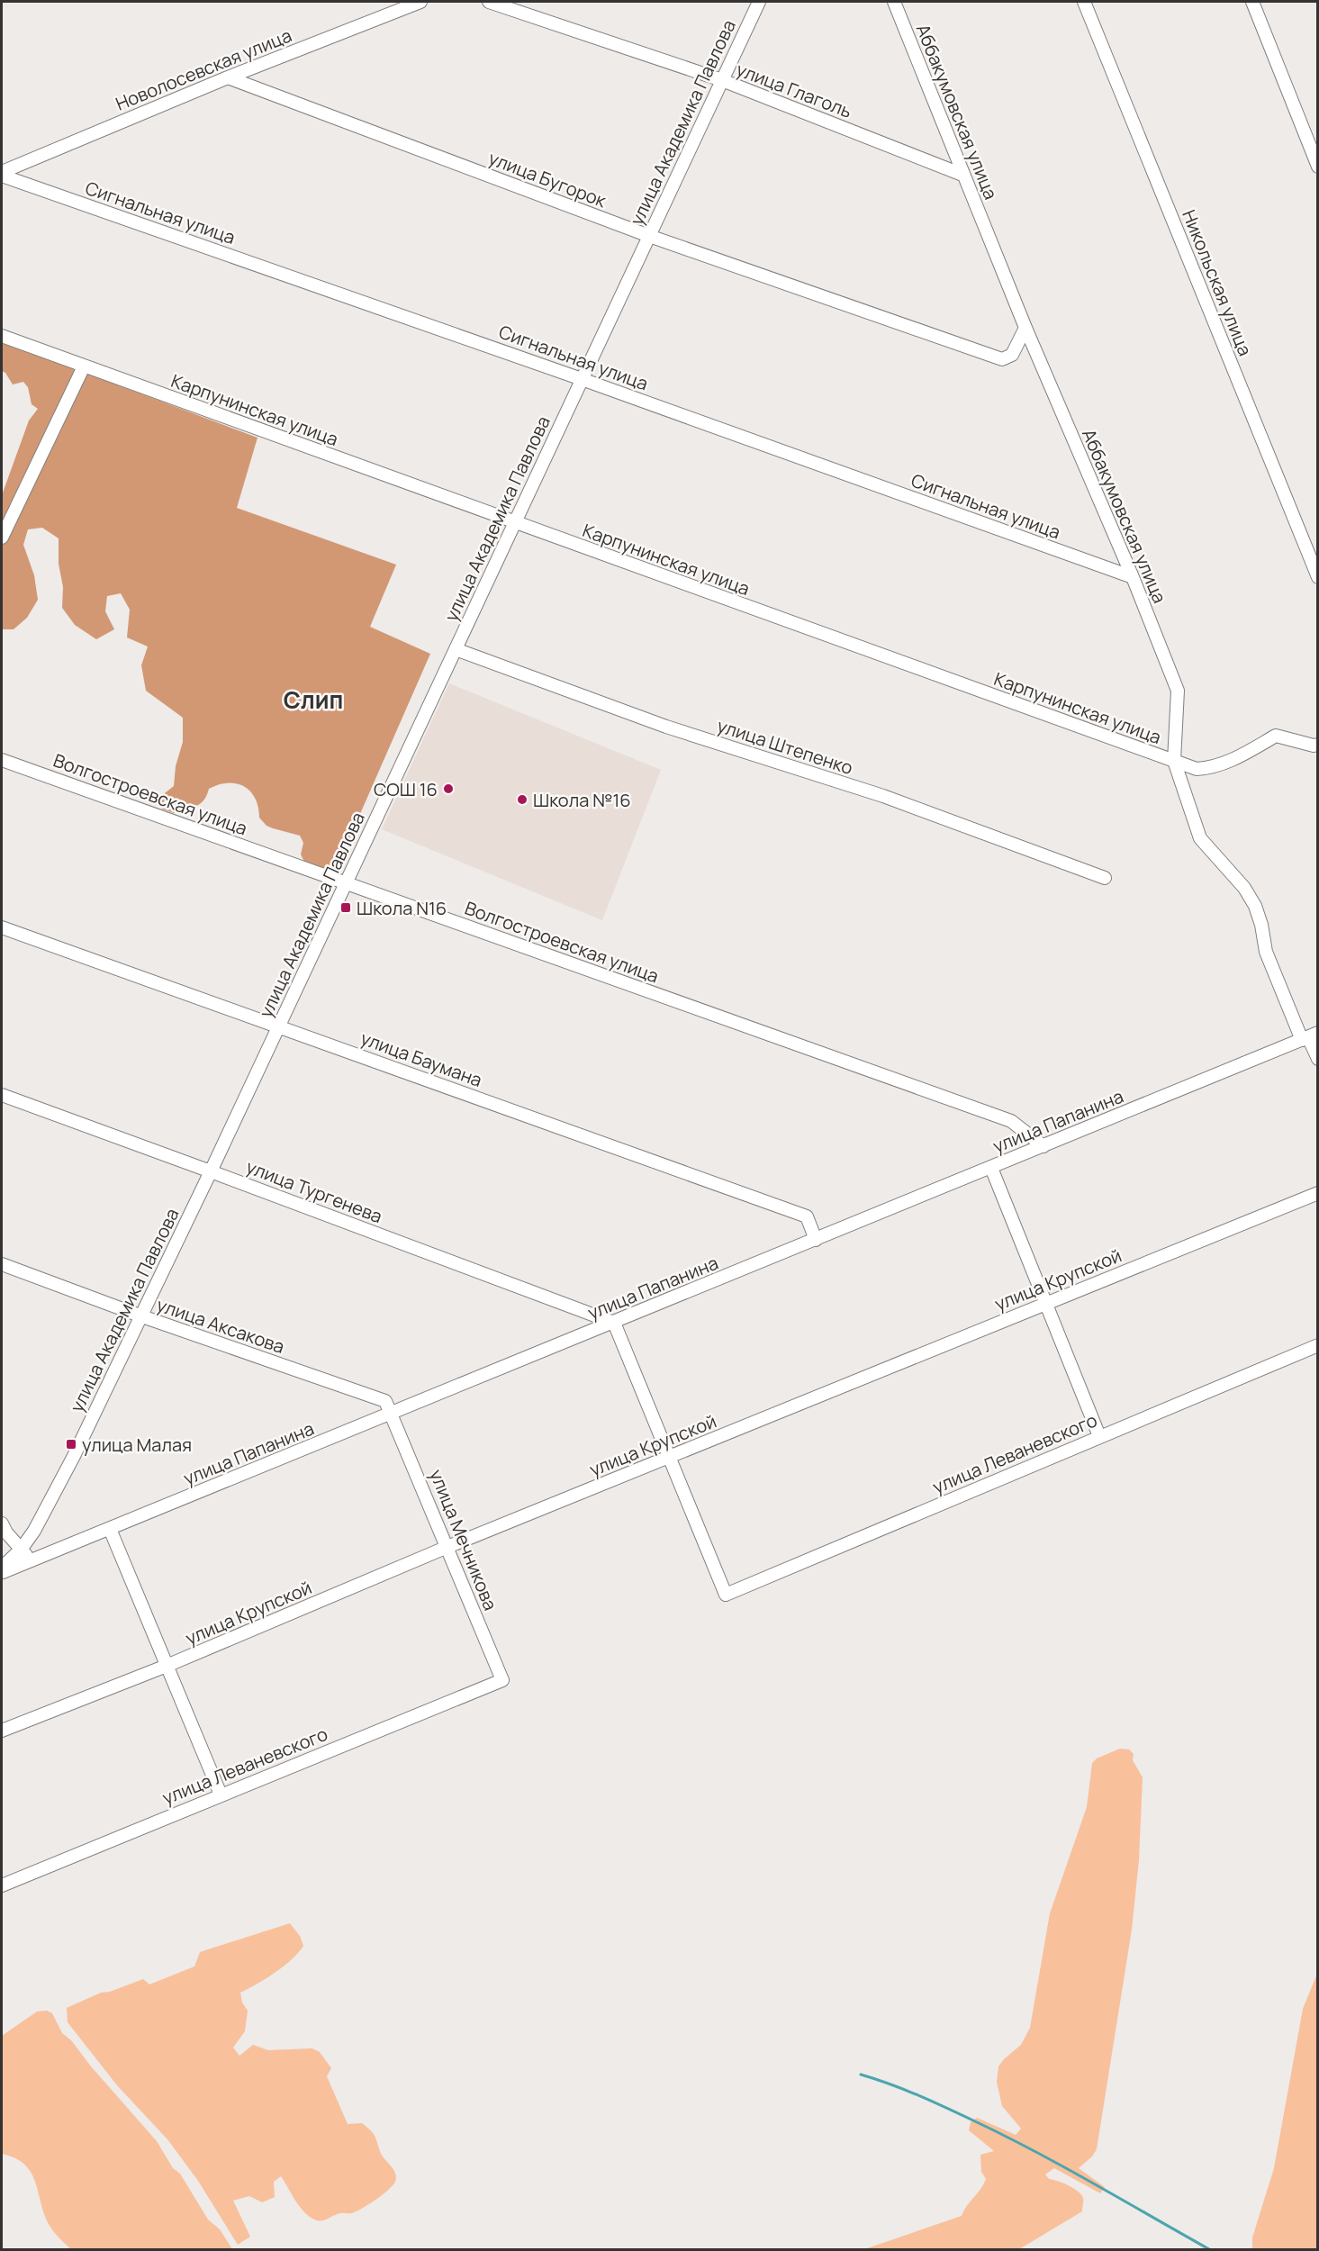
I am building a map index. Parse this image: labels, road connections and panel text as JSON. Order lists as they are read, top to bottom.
{
  "streets": {
    "street": [
      "Новолосевская улица",
      "улица Глаголь",
      "Аббакумовская улица",
      "улица Академика Павлова",
      "улица Бугорок",
      "Сигнальная улица",
      "Никольская улица",
      "Карпунинская улица",
      "улица Штепенко",
      "Волгостроевская улица",
      "улица Баумана",
      "улица Папанина",
      "улица Тургенева",
      "улица Крупской",
      "улица Аксакова",
      "улица Леваневского",
      "улица Мечникова"
    ]
  },
  "crossings": [
    ["Новолосевская улица", "улица Бугорок"],
    ["Новолосевская улица", "Сигнальная улица"],
    ["улица Глаголь", "Аббакумовская улица"],
    ["улица Глаголь", "улица Академика Павлова"],
    ["Аббакумовская улица", "улица Бугорок"],
    ["Аббакумовская улица", "Сигнальная улица"],
    ["Аббакумовская улица", "Карпунинская улица"],
    ["Аббакумовская улица", "улица Папанина"],
    ["улица Академика Павлова", "улица Бугорок"],
    ["улица Академика Павлова", "Сигнальная улица"],
    ["улица Академика Павлова", "Карпунинская улица"],
    ["улица Академика Павлова", "улица Штепенко"],
    ["улица Академика Павлова", "Волгостроевская улица"],
    ["улица Академика Павлова", "улица Баумана"],
    ["улица Академика Павлова", "улица Тургенева"],
    ["улица Академика Павлова", "улица Аксакова"],
    ["Волгостроевская улица", "улица Папанина"],
    ["улица Баумана", "улица Папанина"],
    ["улица Папанина", "улица Тургенева"],
    ["улица Папанина", "улица Аксакова"],
    ["улица Папанина", "улица Мечникова"],
    ["улица Крупской", "улица Леваневского"],
    ["улица Крупской", "улица Мечникова"],
    ["улица Аксакова", "улица Мечникова"],
    ["улица Леваневского", "улица Мечникова"]
  ],
  "districts": ["Слип"],
  "places": {
    "other": ["СОШ 16", "Школа №16"],
    "transit": ["Школа N16", "улица Малая"]
  }
}
